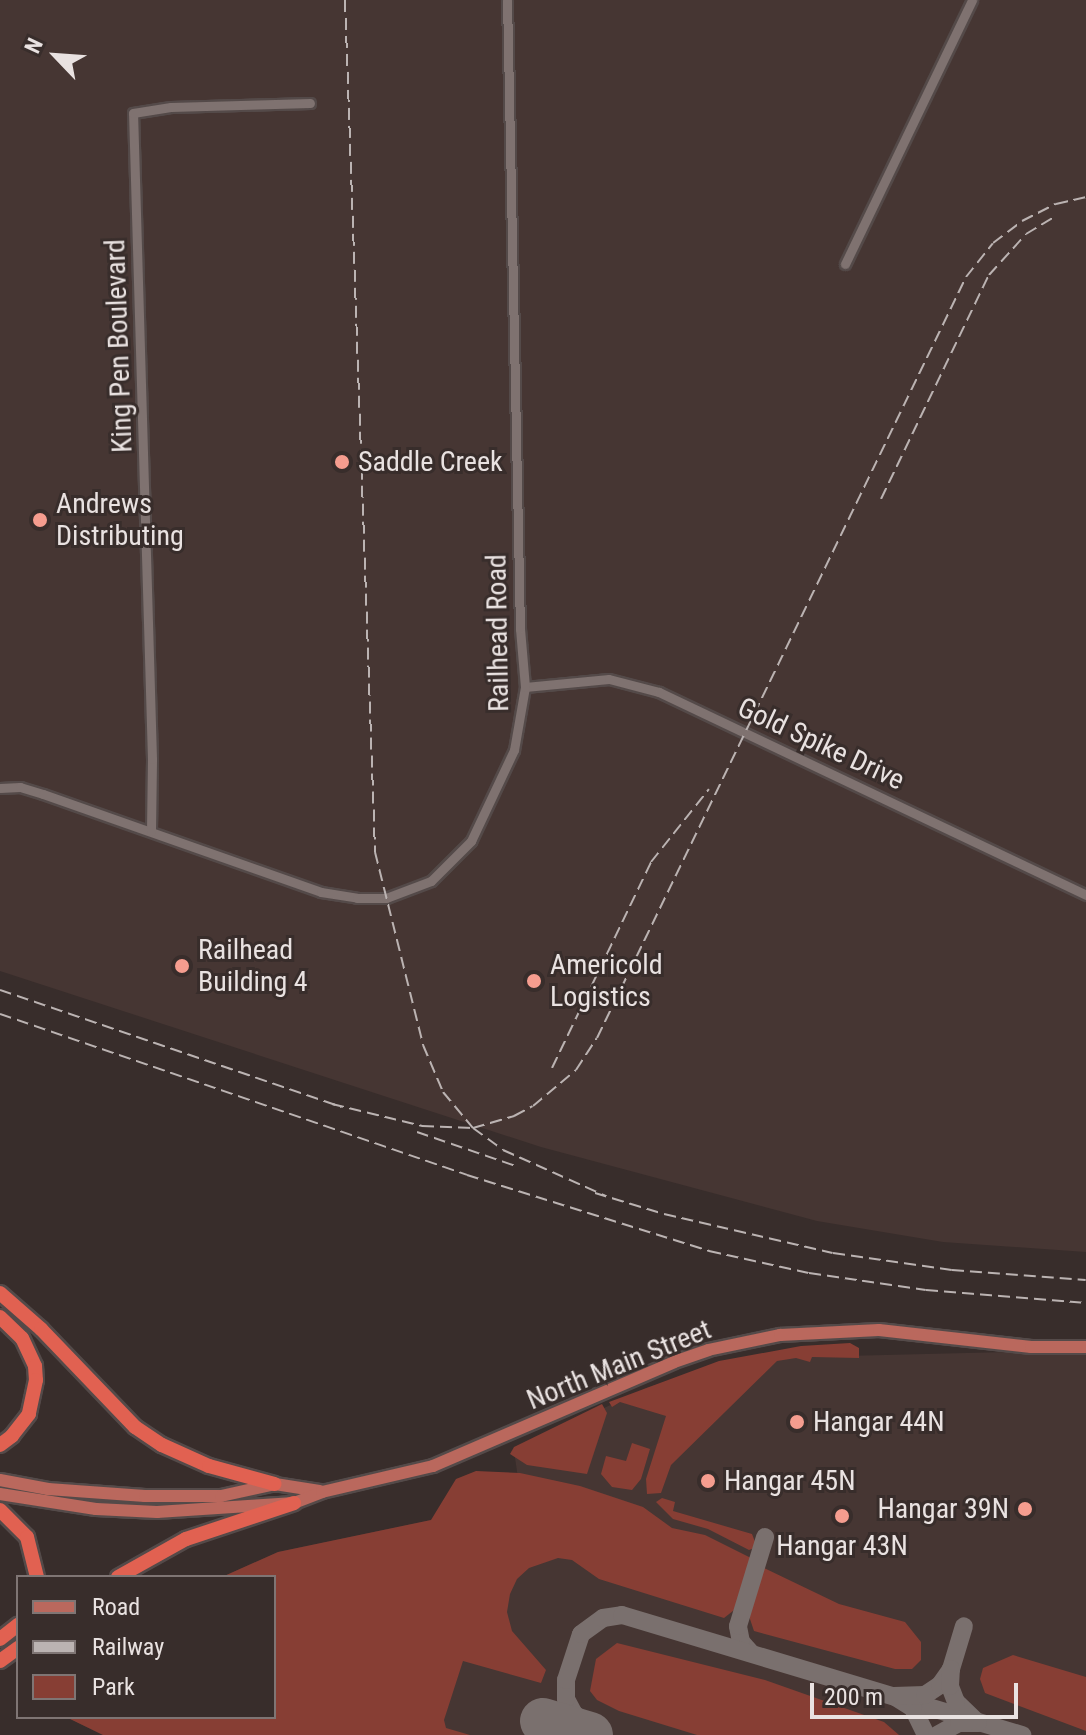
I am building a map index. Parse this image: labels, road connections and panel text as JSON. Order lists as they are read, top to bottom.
{
  "streets": {
    "main road": ["North Main Street"],
    "street": ["King Pen Boulevard", "Railhead Road", "Gold Spike Drive"]
  },
  "crossings": [
    ["King Pen Boulevard", "Railhead Road"],
    ["Railhead Road", "Gold Spike Drive"]
  ],
  "places": [
    "Saddle Creek",
    "Andrews Distributing",
    "Railhead Building 4",
    "Americold Logistics",
    "Hangar 44N",
    "Hangar 45N",
    "Hangar 39N",
    "Hangar 43N"
  ],
  "legend": ["Road", "Railway", "Park"],
  "scale_bar": "200 m",
  "north": "top left"
}
